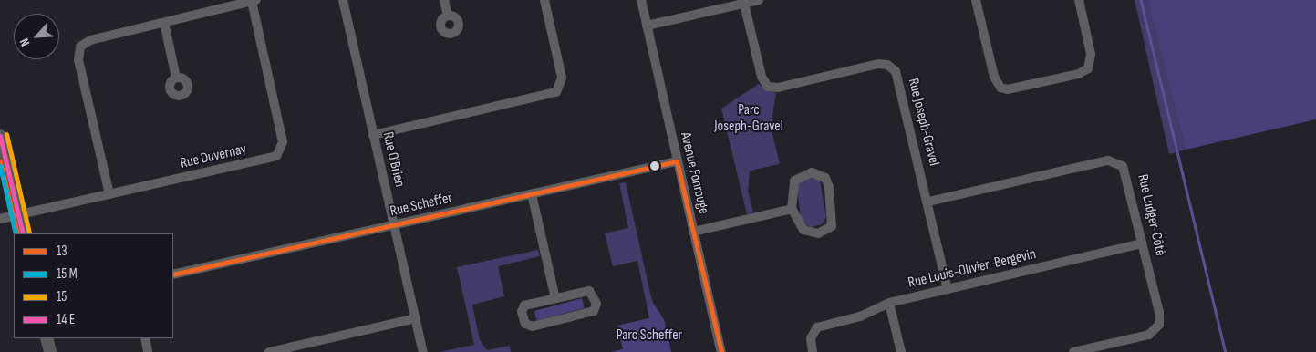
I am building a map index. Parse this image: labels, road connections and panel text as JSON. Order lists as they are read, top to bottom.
{
  "streets": {
    "street": [
      "Rue Joseph-Gravel",
      "Rue Duvernay",
      "Rue O'Brien",
      "Avenue Fonrouge",
      "Rue Scheffer",
      "Rue Ludger-Côté",
      "Rue Louis-Olivier-Bergevin"
    ]
  },
  "crossings": [
    ["Rue Joseph-Gravel", "Rue Ludger-Côté"],
    ["Rue Joseph-Gravel", "Rue Louis-Olivier-Bergevin"],
    ["Rue O'Brien", "Rue Scheffer"],
    ["Avenue Fonrouge", "Rue Scheffer"],
    ["Rue Ludger-Côté", "Rue Louis-Olivier-Bergevin"]
  ],
  "parks": ["Parc Joseph-Gravel", "Parc Scheffer"],
  "lines": ["transit line 15", "transit line 13"],
  "legend": [
    "13",
    "15 M",
    "15",
    "14 E"
  ],
  "north": "bottom left"
}
